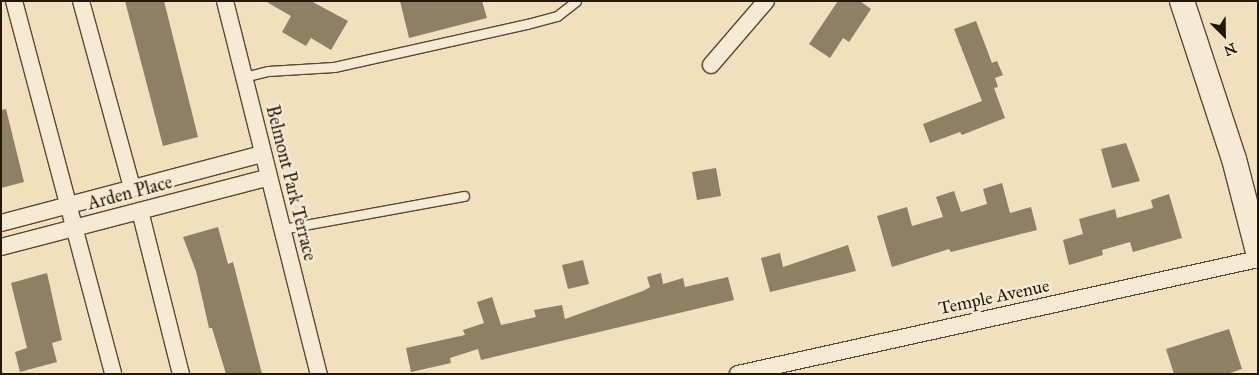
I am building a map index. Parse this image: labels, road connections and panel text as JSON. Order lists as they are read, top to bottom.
{
  "streets": {
    "street": ["Belmont Park Terrace", "Arden Place", "Temple Avenue"]
  },
  "crossings": [
    ["Belmont Park Terrace", "Arden Place"]
  ],
  "north": "bottom right"
}
